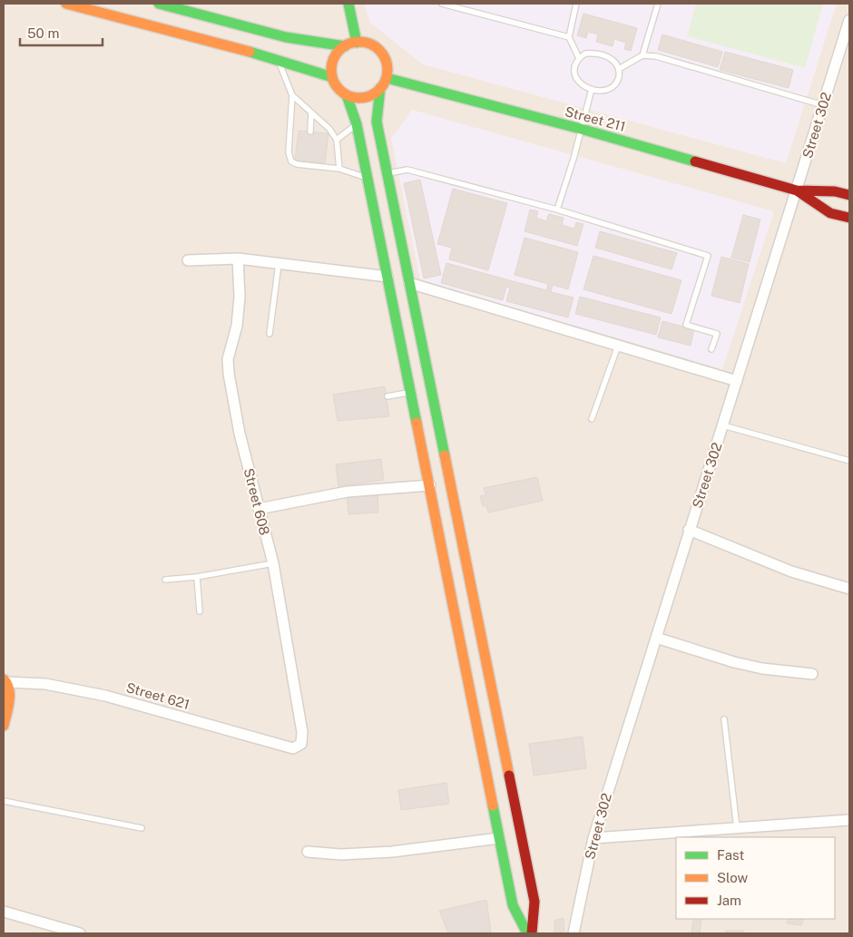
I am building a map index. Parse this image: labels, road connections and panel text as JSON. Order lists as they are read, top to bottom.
{
  "streets": {
    "main road": ["Street 211"],
    "street": ["Street 302", "Street 608", "Street 621"]
  },
  "crossings": [
    ["Street 211", "Street 302"],
    ["Street 608", "Street 621"]
  ],
  "legend": ["Fast", "Slow", "Jam"],
  "scale_bar": "50 m"
}
